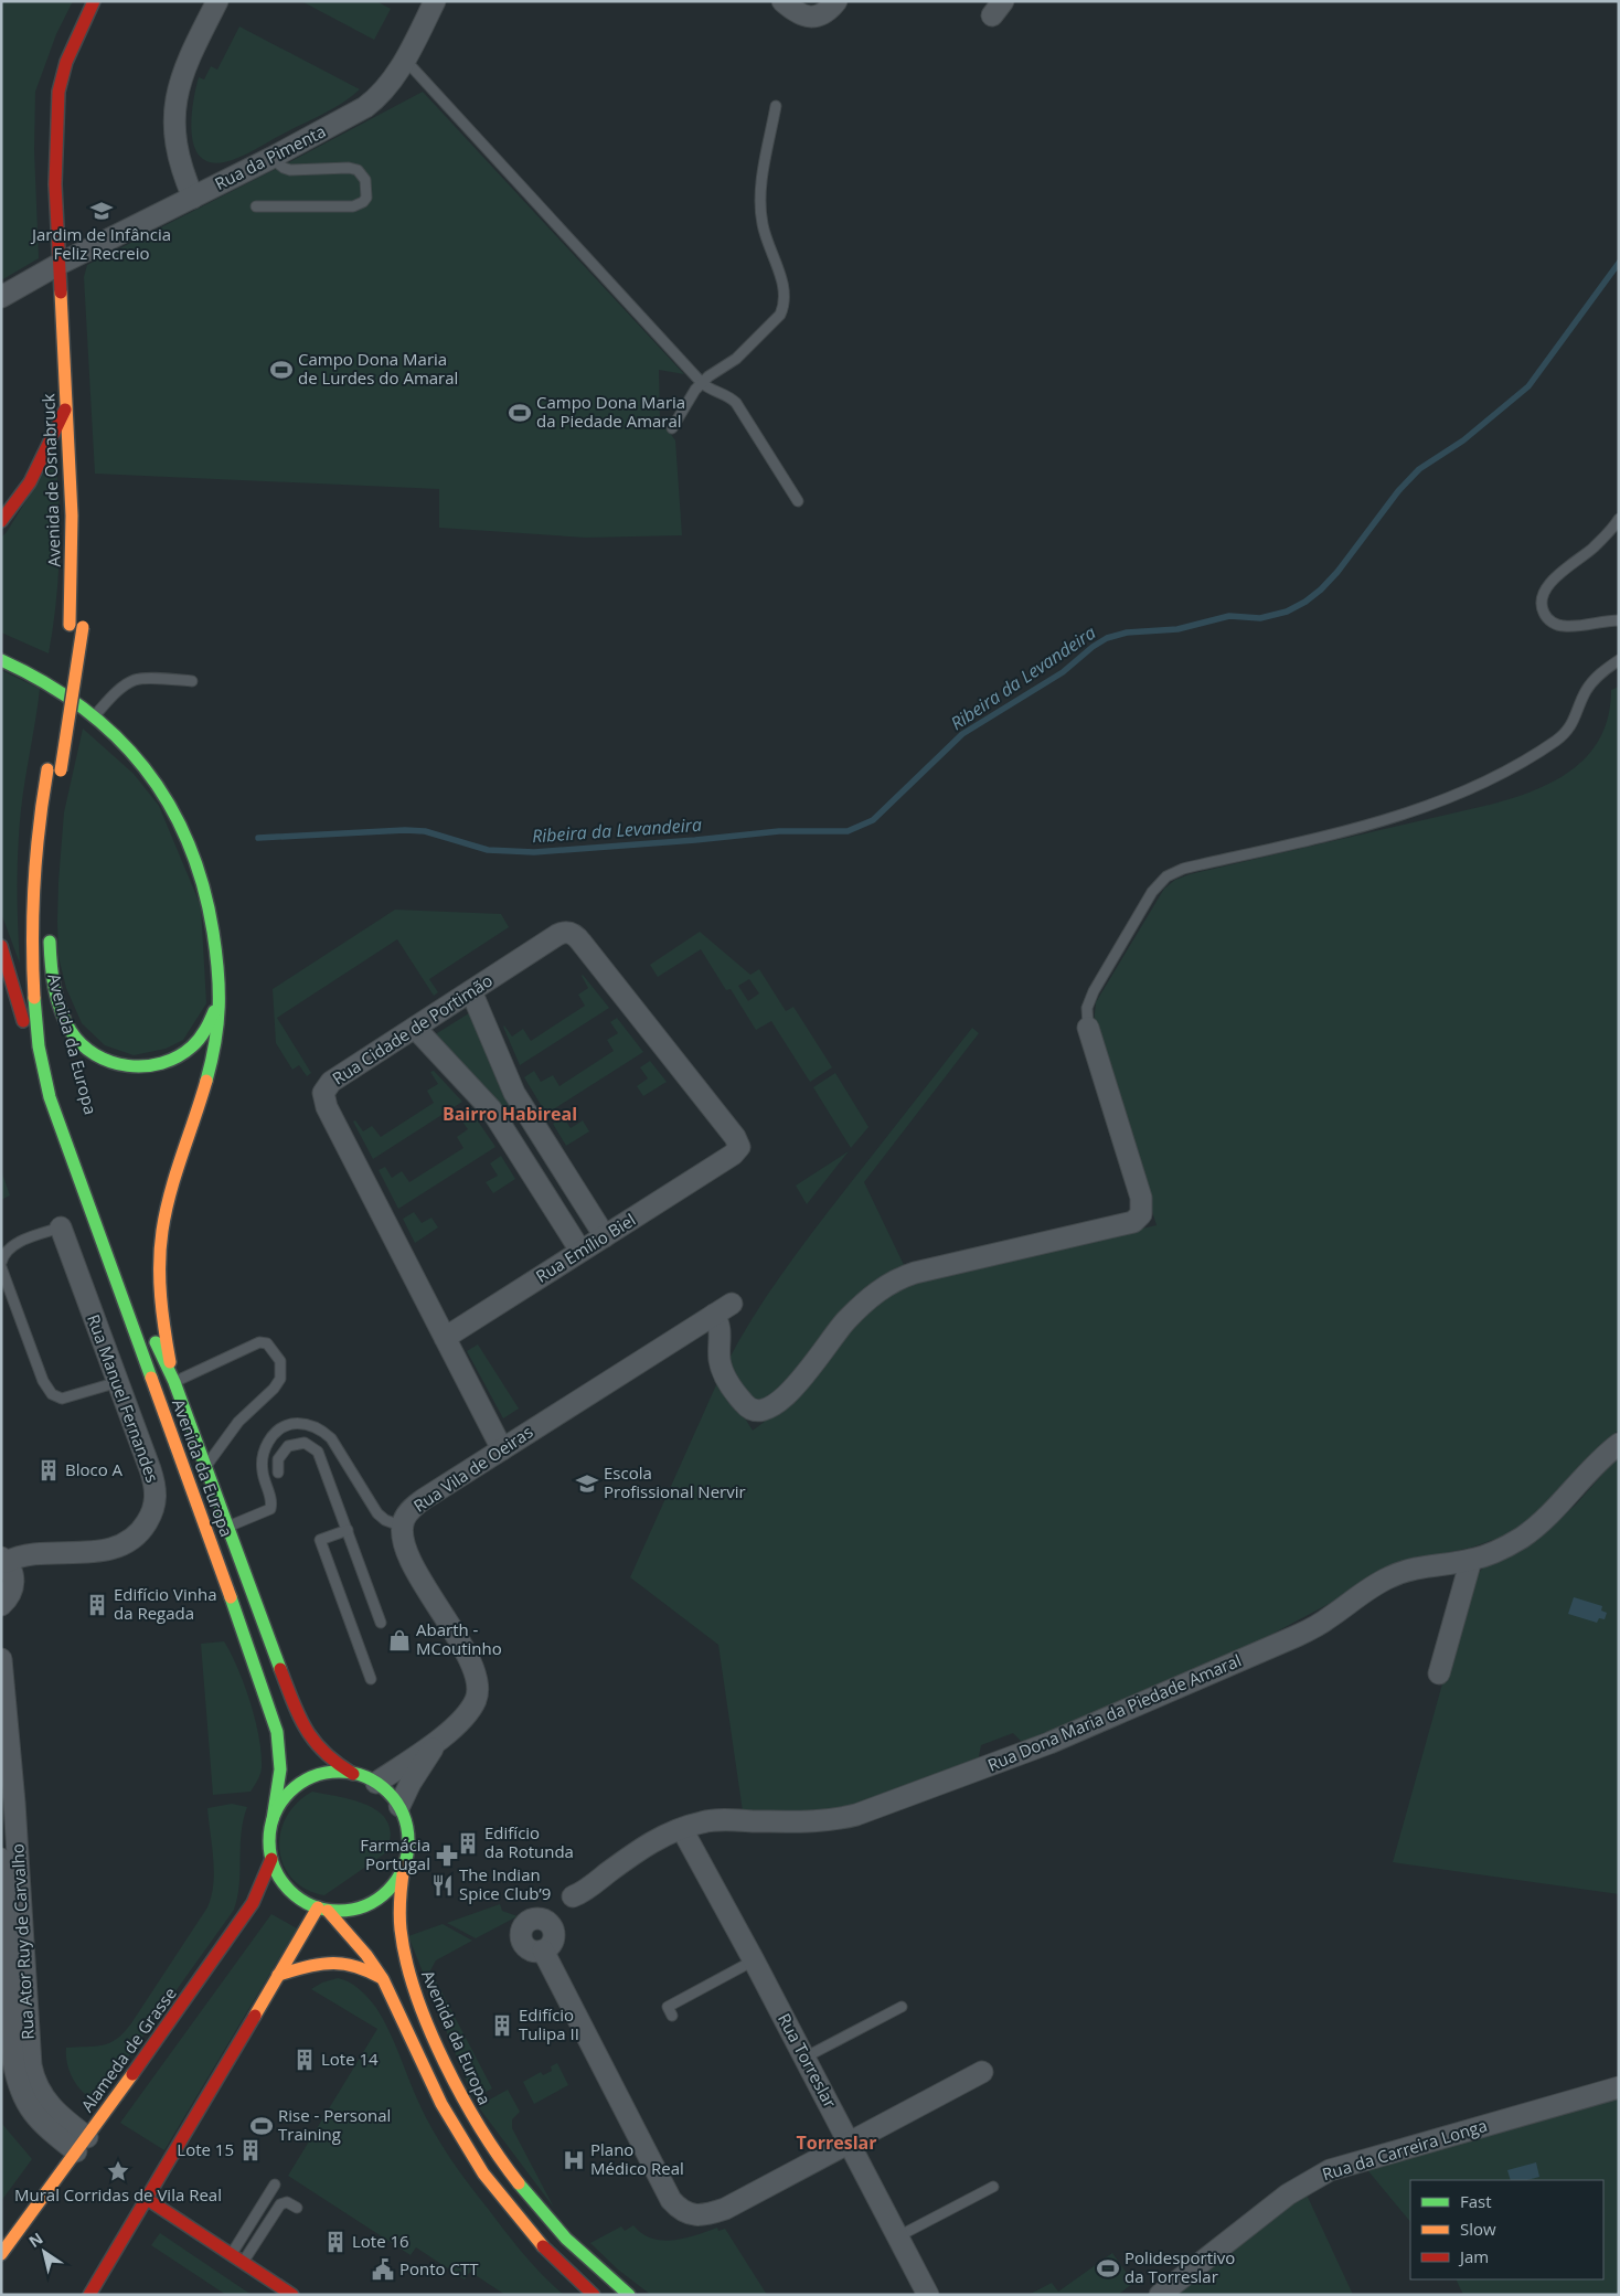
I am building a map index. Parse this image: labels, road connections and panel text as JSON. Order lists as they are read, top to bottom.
{
  "streets": {
    "main road": ["Avenida de Osnabruck", "Avenida da Europa", "Alameda de Grasse"],
    "street": [
      "Rua da Pimenta",
      "Rua Cidade de Portimão",
      "Rua Emílio Biel",
      "Rua Manuel Fernandes",
      "Rua Vila de Oeiras",
      "Rua Dona Maria da Piedade Amaral",
      "Rua Ator Ruy de Carvalho",
      "Rua Torreslar",
      "Rua da Carreira Longa"
    ]
  },
  "crossings": [
    ["Rua da Pimenta", "Avenida de Osnabruck"],
    ["Rua Cidade de Portimão", "Rua Emílio Biel"],
    ["Rua Cidade de Portimão", "Rua Vila de Oeiras"],
    ["Avenida da Europa", "Alameda de Grasse"],
    ["Rua Dona Maria da Piedade Amaral", "Rua Torreslar"],
    ["Rua Ator Ruy de Carvalho", "Alameda de Grasse"]
  ],
  "districts": ["Bairro Habireal", "Torreslar"],
  "water": ["Ribeira da Levandeira"],
  "places": {
    "school or university": ["Jardim de Infância Feliz Recreio", "Escola Profissional Nervir"],
    "sports": [
      "Campo Dona Maria de Lurdes do Amaral",
      "Campo Dona Maria da Piedade Amaral",
      "Rise - Personal Training",
      "Polidesportivo da Torreslar"
    ],
    "building": [
      "Bloco A",
      "Edifício Vinha da Regada",
      "Edifício da Rotunda",
      "Edifício Tulipa II",
      "Lote 14",
      "Lote 15",
      "Lote 16"
    ],
    "shop": ["Abarth - MCoutinho"],
    "pharmacy": ["Farmácia Portugal"],
    "restaurant": ["The Indian Spice Club’9"],
    "hospital": ["Plano Médico Real"],
    "place": ["Mural Corridas de Vila Real"],
    "public building": ["Ponto CTT"]
  },
  "legend": ["Fast", "Slow", "Jam"],
  "north": "top left"
}
